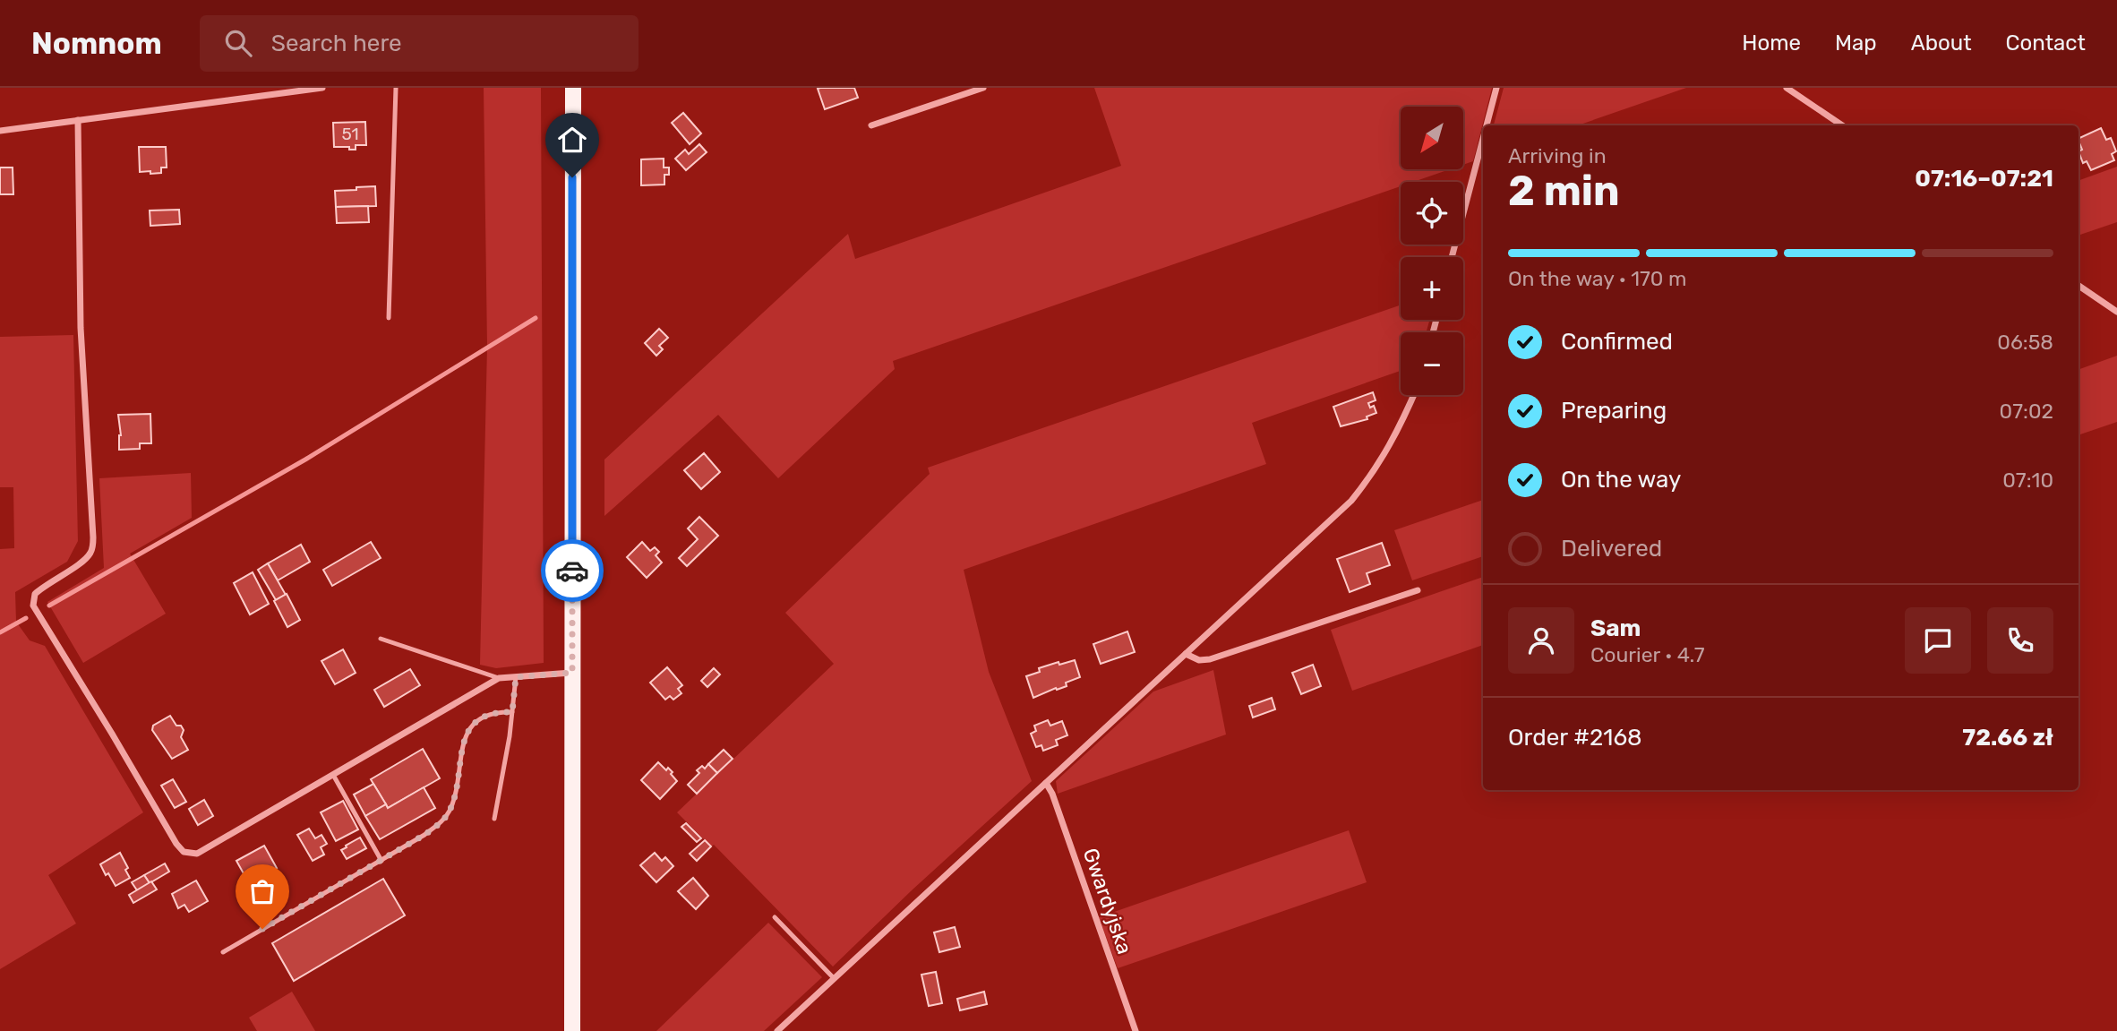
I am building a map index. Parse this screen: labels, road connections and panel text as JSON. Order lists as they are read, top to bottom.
{
  "streets": {
    "street": ["Gwardyjska"]
  },
  "house_numbers": ["51"],
  "north": "bottom left",
  "page": {
    "header": "Nomnom",
    "search": "Search here",
    "nav": [
      "Home",
      "Map",
      "About",
      "Contact"
    ],
    "map_buttons": ["+", "−"],
    "heading": ["2 min", "Arriving in", "07:16–07:21"],
    "panel": [
      "Sam",
      "Courier · 4.7",
      "Order #2168",
      "72.66 zł"
    ],
    "bar": "On the way · 170 m",
    "list": [
      ["Confirmed", "06:58"],
      ["Preparing", "07:02"],
      ["On the way", "07:10"],
      "Delivered"
    ]
  }
}
